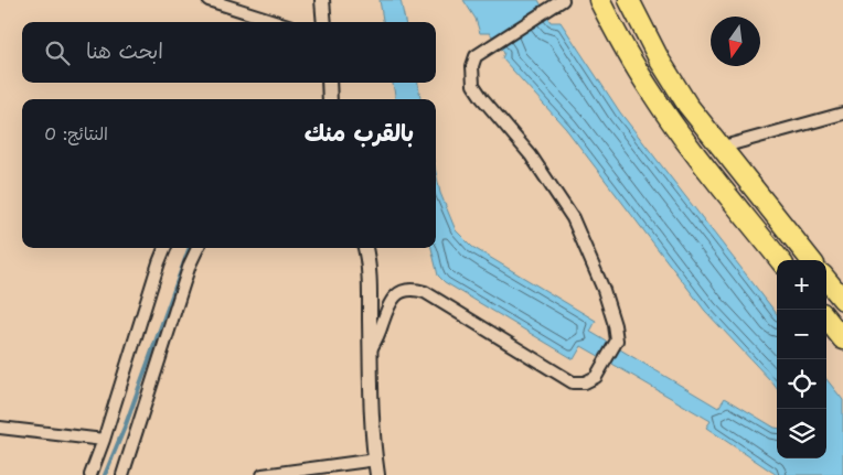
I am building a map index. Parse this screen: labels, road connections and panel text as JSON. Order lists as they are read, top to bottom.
{
  "north": "bottom",
  "page": {
    "search": "ابحث هنا",
    "heading": ["بالقرب منك", "النتائج: 0"],
    "map_buttons": ["+", "−"]
  }
}
